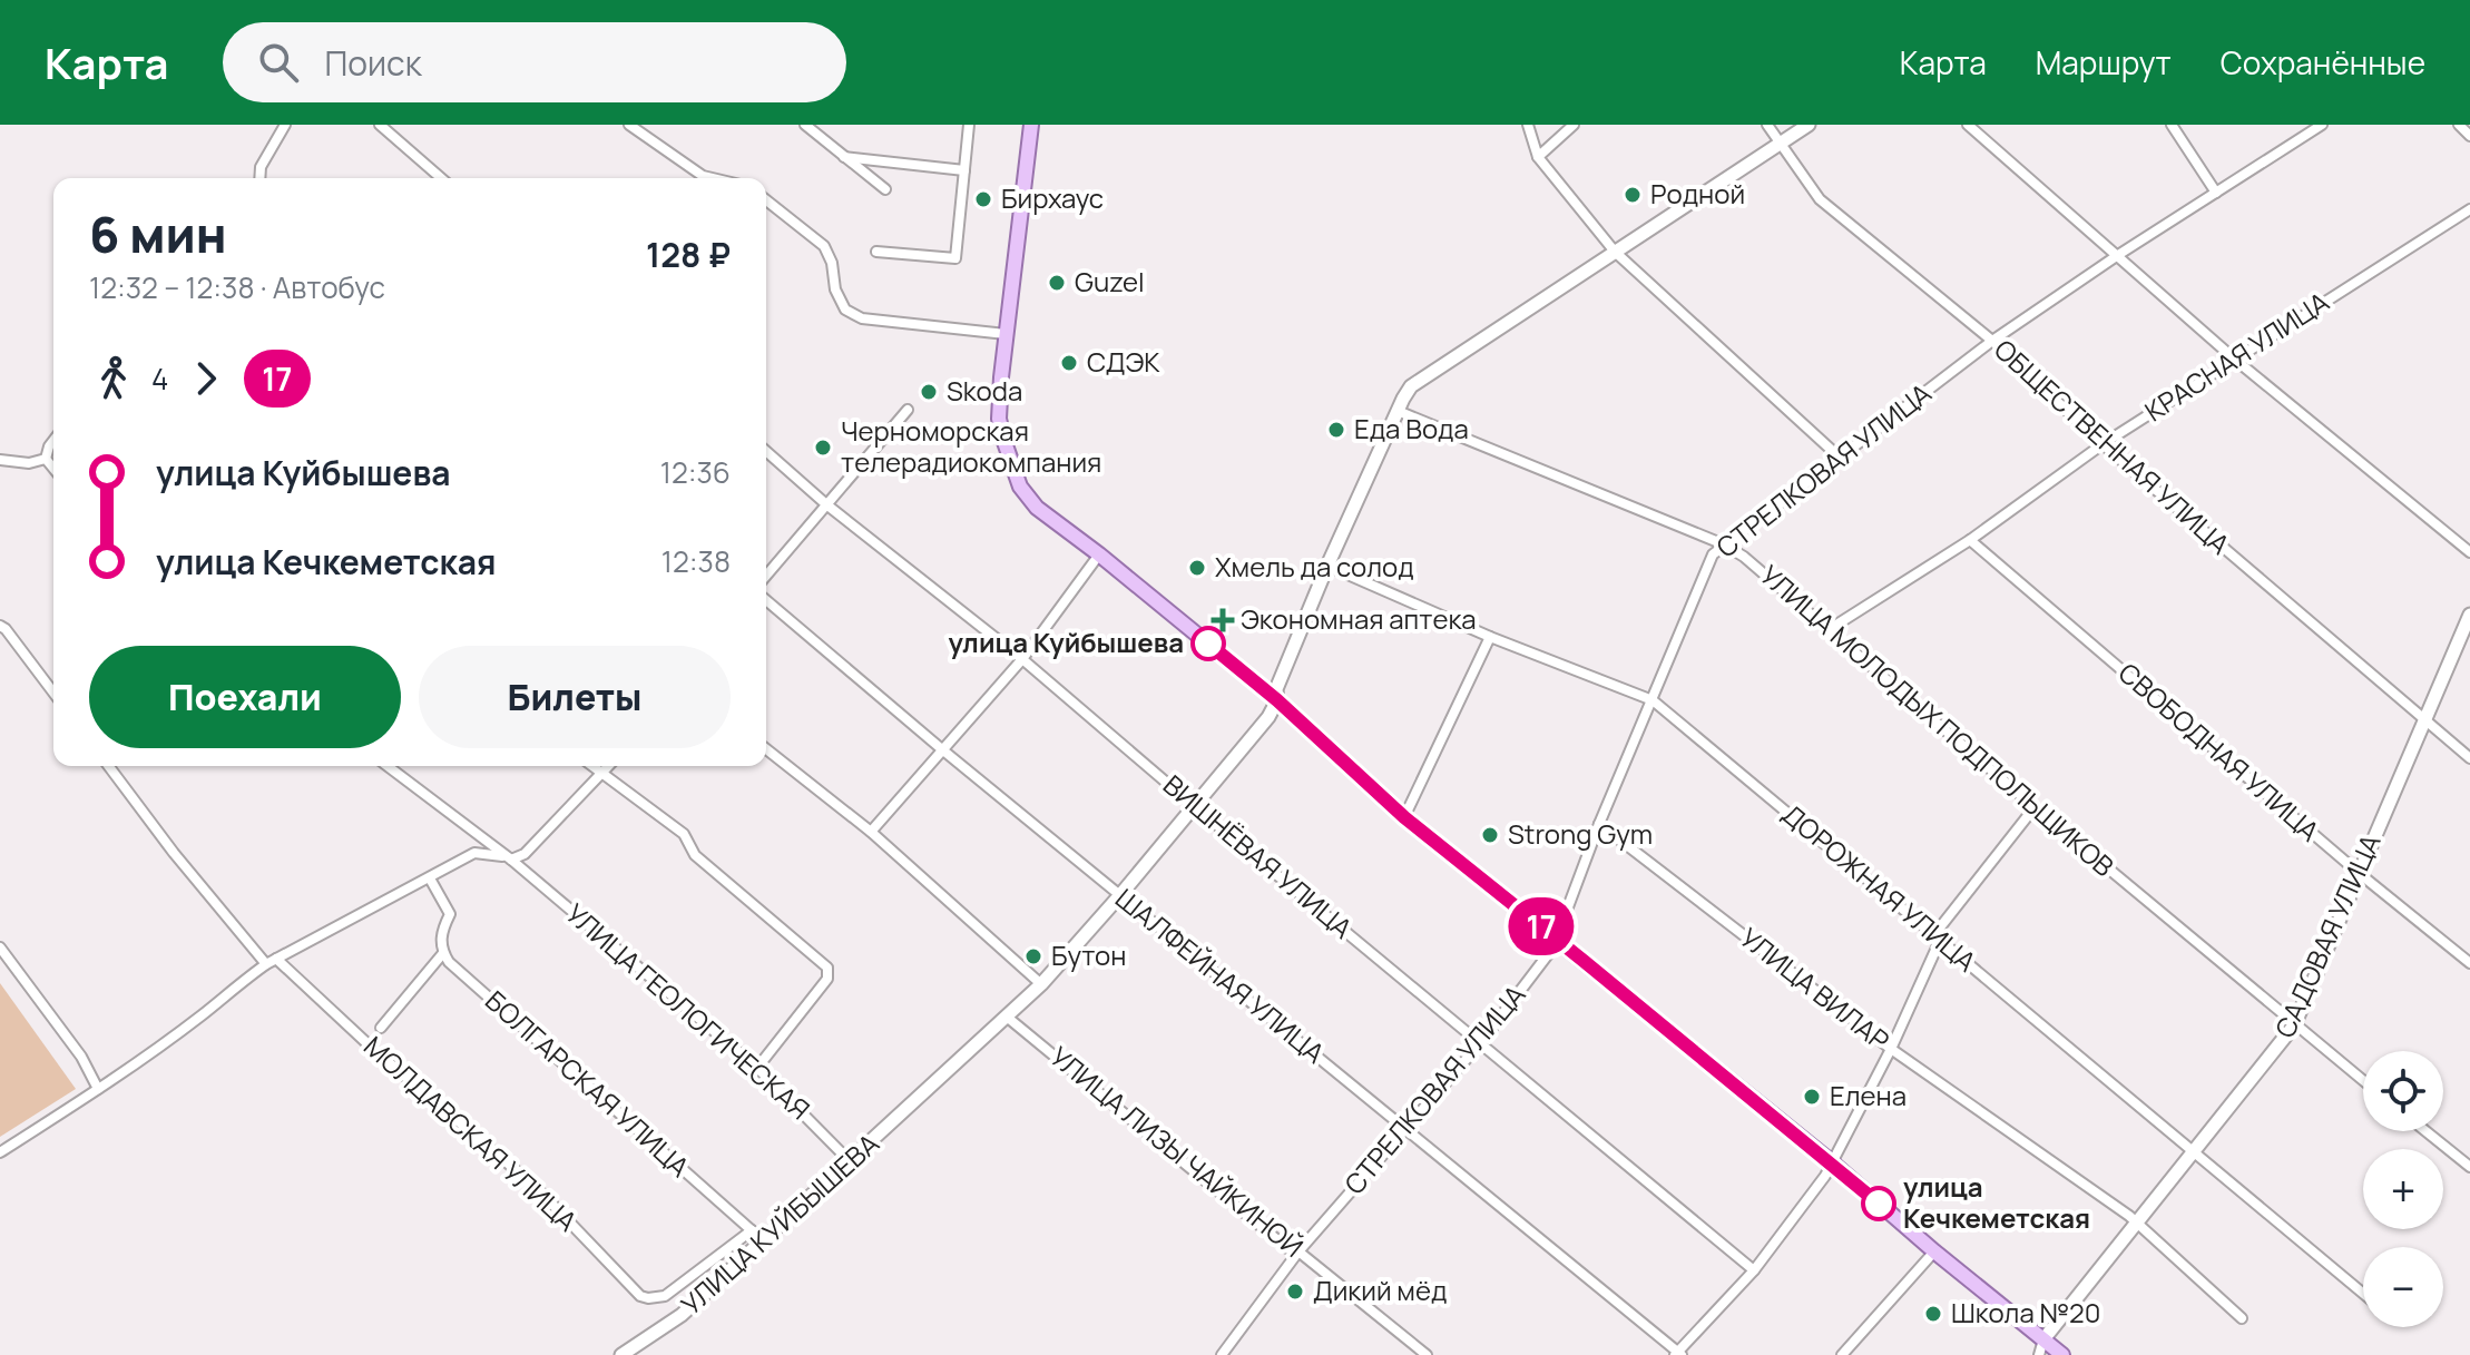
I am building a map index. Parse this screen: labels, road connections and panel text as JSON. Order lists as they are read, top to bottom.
{
  "streets": {
    "main road": ["САДОВАЯ УЛИЦА", "УЛИЦА КУЙБЫШЕВА"],
    "street": [
      "КРАСНАЯ УЛИЦА",
      "ОБЩЕСТВЕННАЯ УЛИЦА",
      "СТРЕЛКОВАЯ УЛИЦА",
      "УЛИЦА МОЛОДЫХ ПОДПОЛЬЩИКОВ",
      "СВОБОДНАЯ УЛИЦА",
      "ВИШНЁВАЯ УЛИЦА",
      "ДОРОЖНАЯ УЛИЦА",
      "ШАЛФЕЙНАЯ УЛИЦА",
      "УЛИЦА ВИЛАР",
      "УЛИЦА ГЕОЛОГИЧЕСКАЯ",
      "БОЛГАРСКАЯ УЛИЦА",
      "МОЛДАВСКАЯ УЛИЦА",
      "УЛИЦА ЛИЗЫ ЧАЙКИНОЙ"
    ]
  },
  "crossings": [
    ["КРАСНАЯ УЛИЦА", "ОБЩЕСТВЕННАЯ УЛИЦА"],
    ["КРАСНАЯ УЛИЦА", "УЛИЦА МОЛОДЫХ ПОДПОЛЬЩИКОВ"],
    ["КРАСНАЯ УЛИЦА", "СВОБОДНАЯ УЛИЦА"],
    ["ОБЩЕСТВЕННАЯ УЛИЦА", "СТРЕЛКОВАЯ УЛИЦА"],
    ["ОБЩЕСТВЕННАЯ УЛИЦА", "САДОВАЯ УЛИЦА"],
    ["ОБЩЕСТВЕННАЯ УЛИЦА", "УЛИЦА КУЙБЫШЕВА"],
    ["СТРЕЛКОВАЯ УЛИЦА", "УЛИЦА МОЛОДЫХ ПОДПОЛЬЩИКОВ"],
    ["СТРЕЛКОВАЯ УЛИЦА", "ВИШНЁВАЯ УЛИЦА"],
    ["СТРЕЛКОВАЯ УЛИЦА", "ДОРОЖНАЯ УЛИЦА"],
    ["СТРЕЛКОВАЯ УЛИЦА", "ШАЛФЕЙНАЯ УЛИЦА"],
    ["СТРЕЛКОВАЯ УЛИЦА", "УЛИЦА ВИЛАР"],
    ["СТРЕЛКОВАЯ УЛИЦА", "УЛИЦА ЛИЗЫ ЧАЙКИНОЙ"],
    ["УЛИЦА МОЛОДЫХ ПОДПОЛЬЩИКОВ", "САДОВАЯ УЛИЦА"],
    ["УЛИЦА МОЛОДЫХ ПОДПОЛЬЩИКОВ", "УЛИЦА КУЙБЫШЕВА"],
    ["СВОБОДНАЯ УЛИЦА", "САДОВАЯ УЛИЦА"],
    ["ВИШНЁВАЯ УЛИЦА", "УЛИЦА КУЙБЫШЕВА"],
    ["ДОРОЖНАЯ УЛИЦА", "САДОВАЯ УЛИЦА"],
    ["ДОРОЖНАЯ УЛИЦА", "УЛИЦА КУЙБЫШЕВА"],
    ["САДОВАЯ УЛИЦА", "УЛИЦА ВИЛАР"],
    ["ШАЛФЕЙНАЯ УЛИЦА", "УЛИЦА КУЙБЫШЕВА"],
    ["УЛИЦА ГЕОЛОГИЧЕСКАЯ", "УЛИЦА КУЙБЫШЕВА"],
    ["БОЛГАРСКАЯ УЛИЦА", "МОЛДАВСКАЯ УЛИЦА"],
    ["БОЛГАРСКАЯ УЛИЦА", "УЛИЦА КУЙБЫШЕВА"],
    ["УЛИЦА ЛИЗЫ ЧАЙКИНОЙ", "УЛИЦА КУЙБЫШЕВА"]
  ],
  "places": {
    "other": [
      "Родной",
      "Бирхаус",
      "Guzel",
      "СДЭК",
      "Skoda",
      "Еда Вода",
      "Черноморская телерадиокомпания",
      "Хмель да солод",
      "улица Куйбышева",
      "Strong Gym",
      "Бутон",
      "Елена",
      "улица Кечкеметская",
      "Дикий мёд",
      "Школа №20"
    ],
    "health": ["Экономная аптека"]
  },
  "lines": ["bus line 17"],
  "page": {
    "header": "Карта",
    "search": "Поиск",
    "nav": ["Карта", "Маршрут", "Сохранённые"],
    "on_map": "17",
    "heading": ["6 мин", "12:32 – 12:38 · Автобус", "128 ₽"],
    "legs": ["4", "17"],
    "list": [
      {
        "name": "улица Куйбышева",
        "value": "12:36"
      },
      {
        "name": "улица Кечкеметская",
        "value": "12:38"
      }
    ],
    "buttons": ["Поехали", "Билеты"],
    "map_buttons": ["+", "−"]
  }
}
